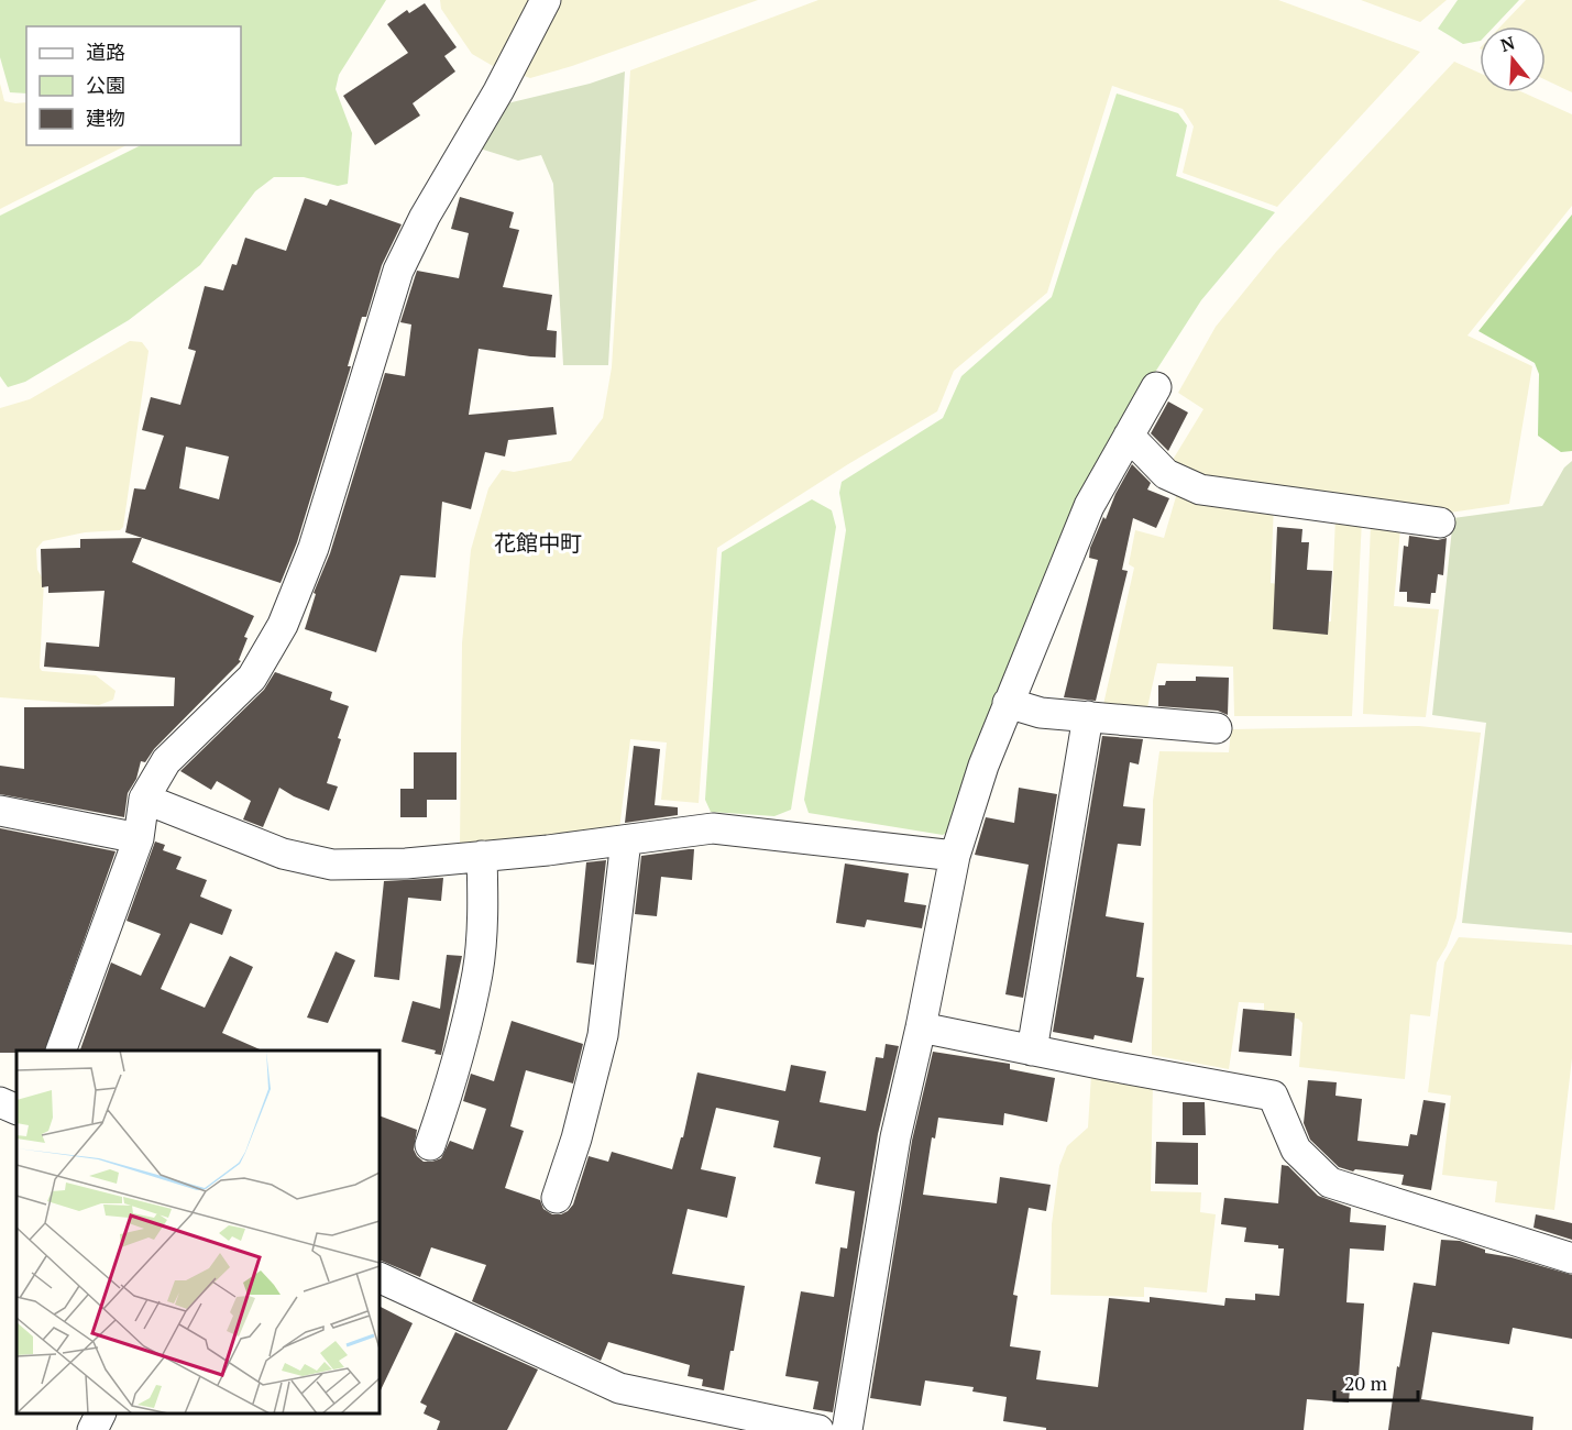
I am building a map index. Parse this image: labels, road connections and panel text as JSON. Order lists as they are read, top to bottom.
{
  "districts": ["花館中町"],
  "legend": ["道路", "公園", "建物"],
  "scale_bar": "20 m",
  "north": "top"
}
